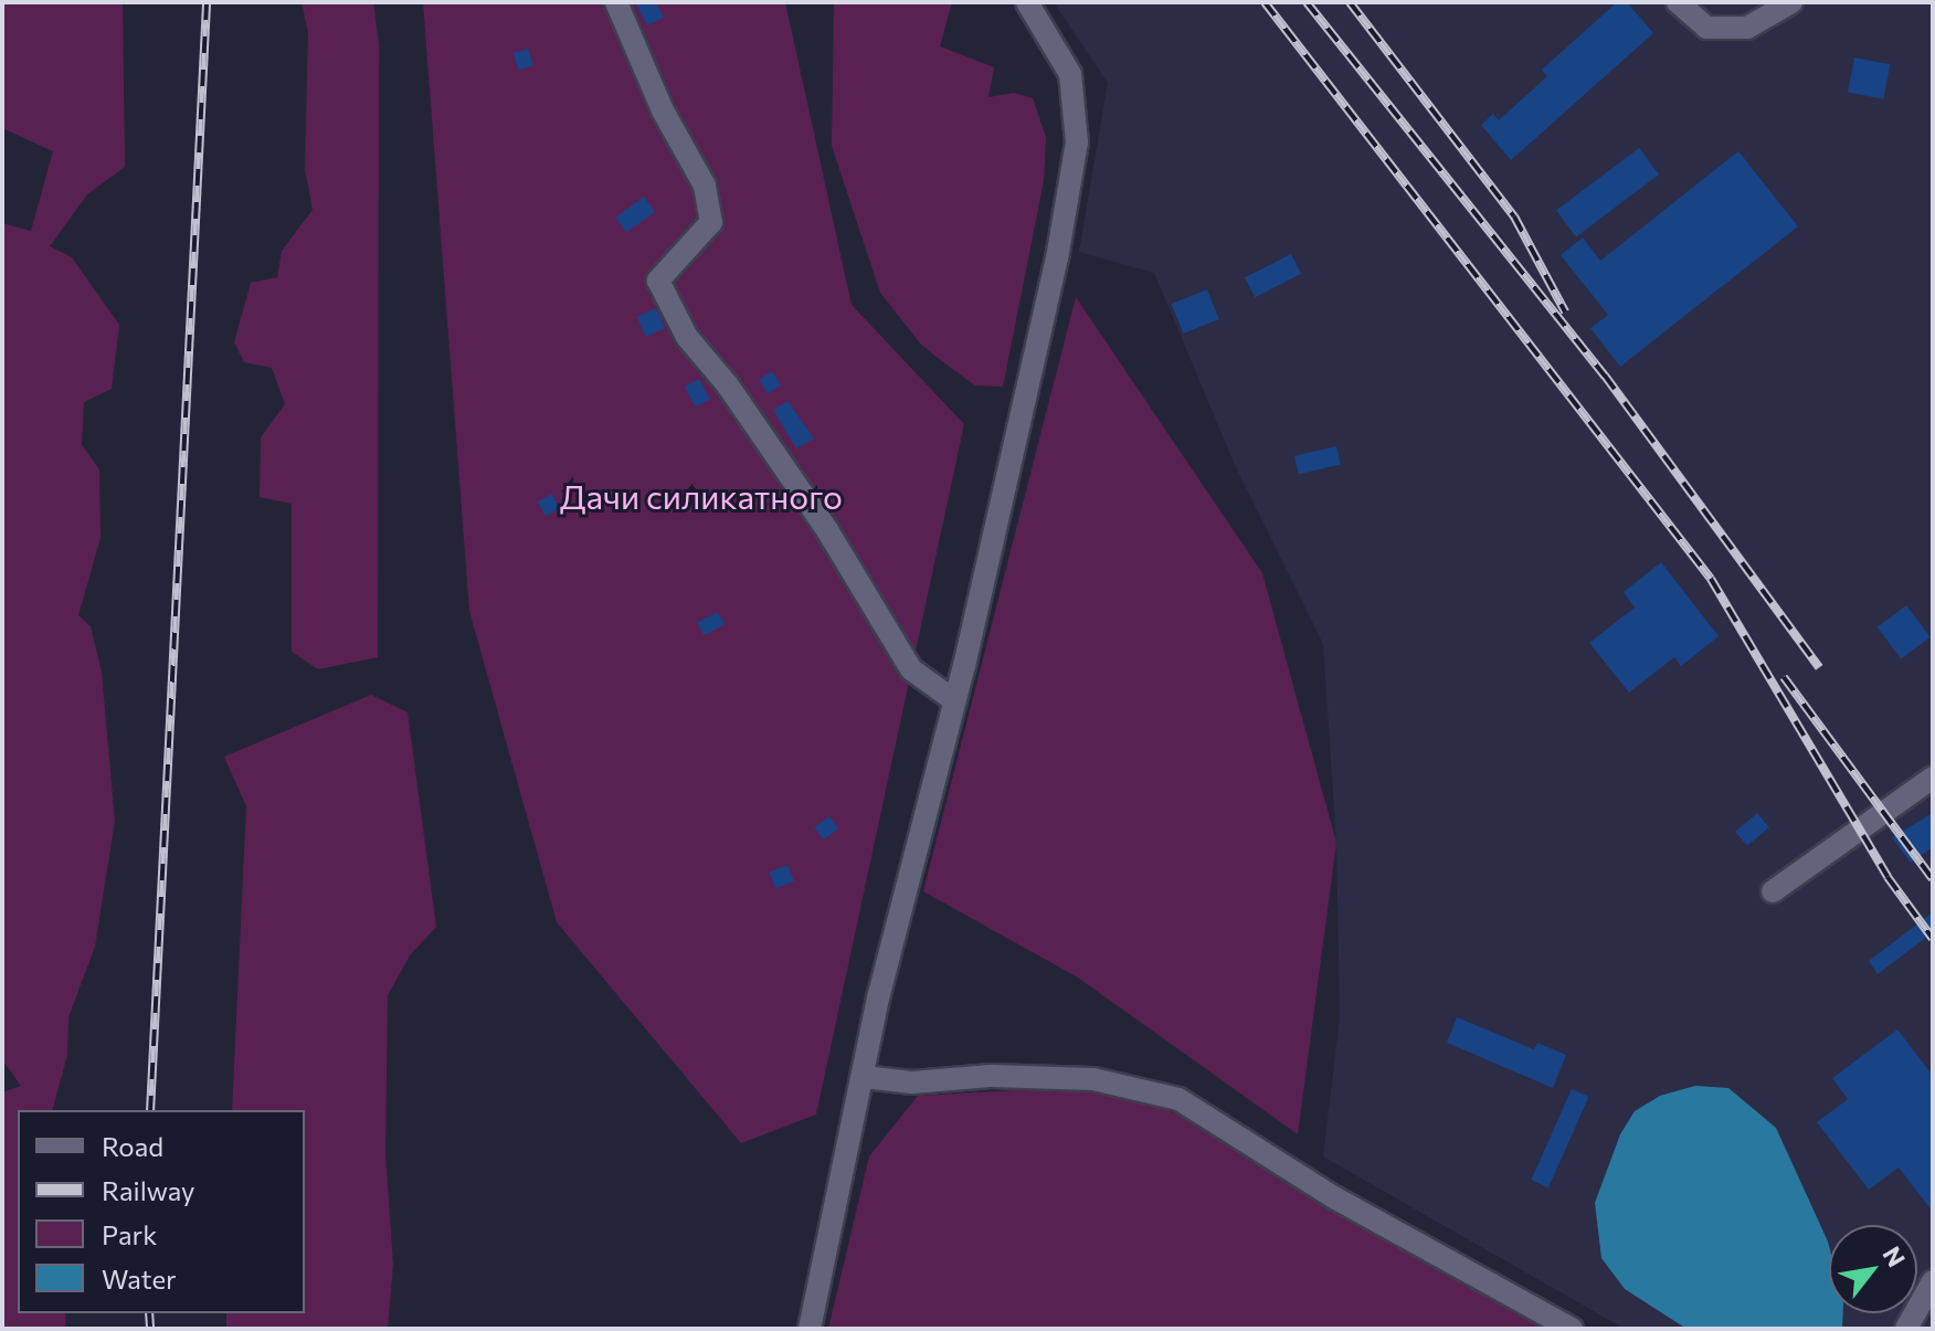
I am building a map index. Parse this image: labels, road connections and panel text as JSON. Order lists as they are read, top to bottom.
{
  "parks": ["Дачи силикатного"],
  "legend": [
    "Road",
    "Railway",
    "Park",
    "Water"
  ],
  "north": "top right"
}
